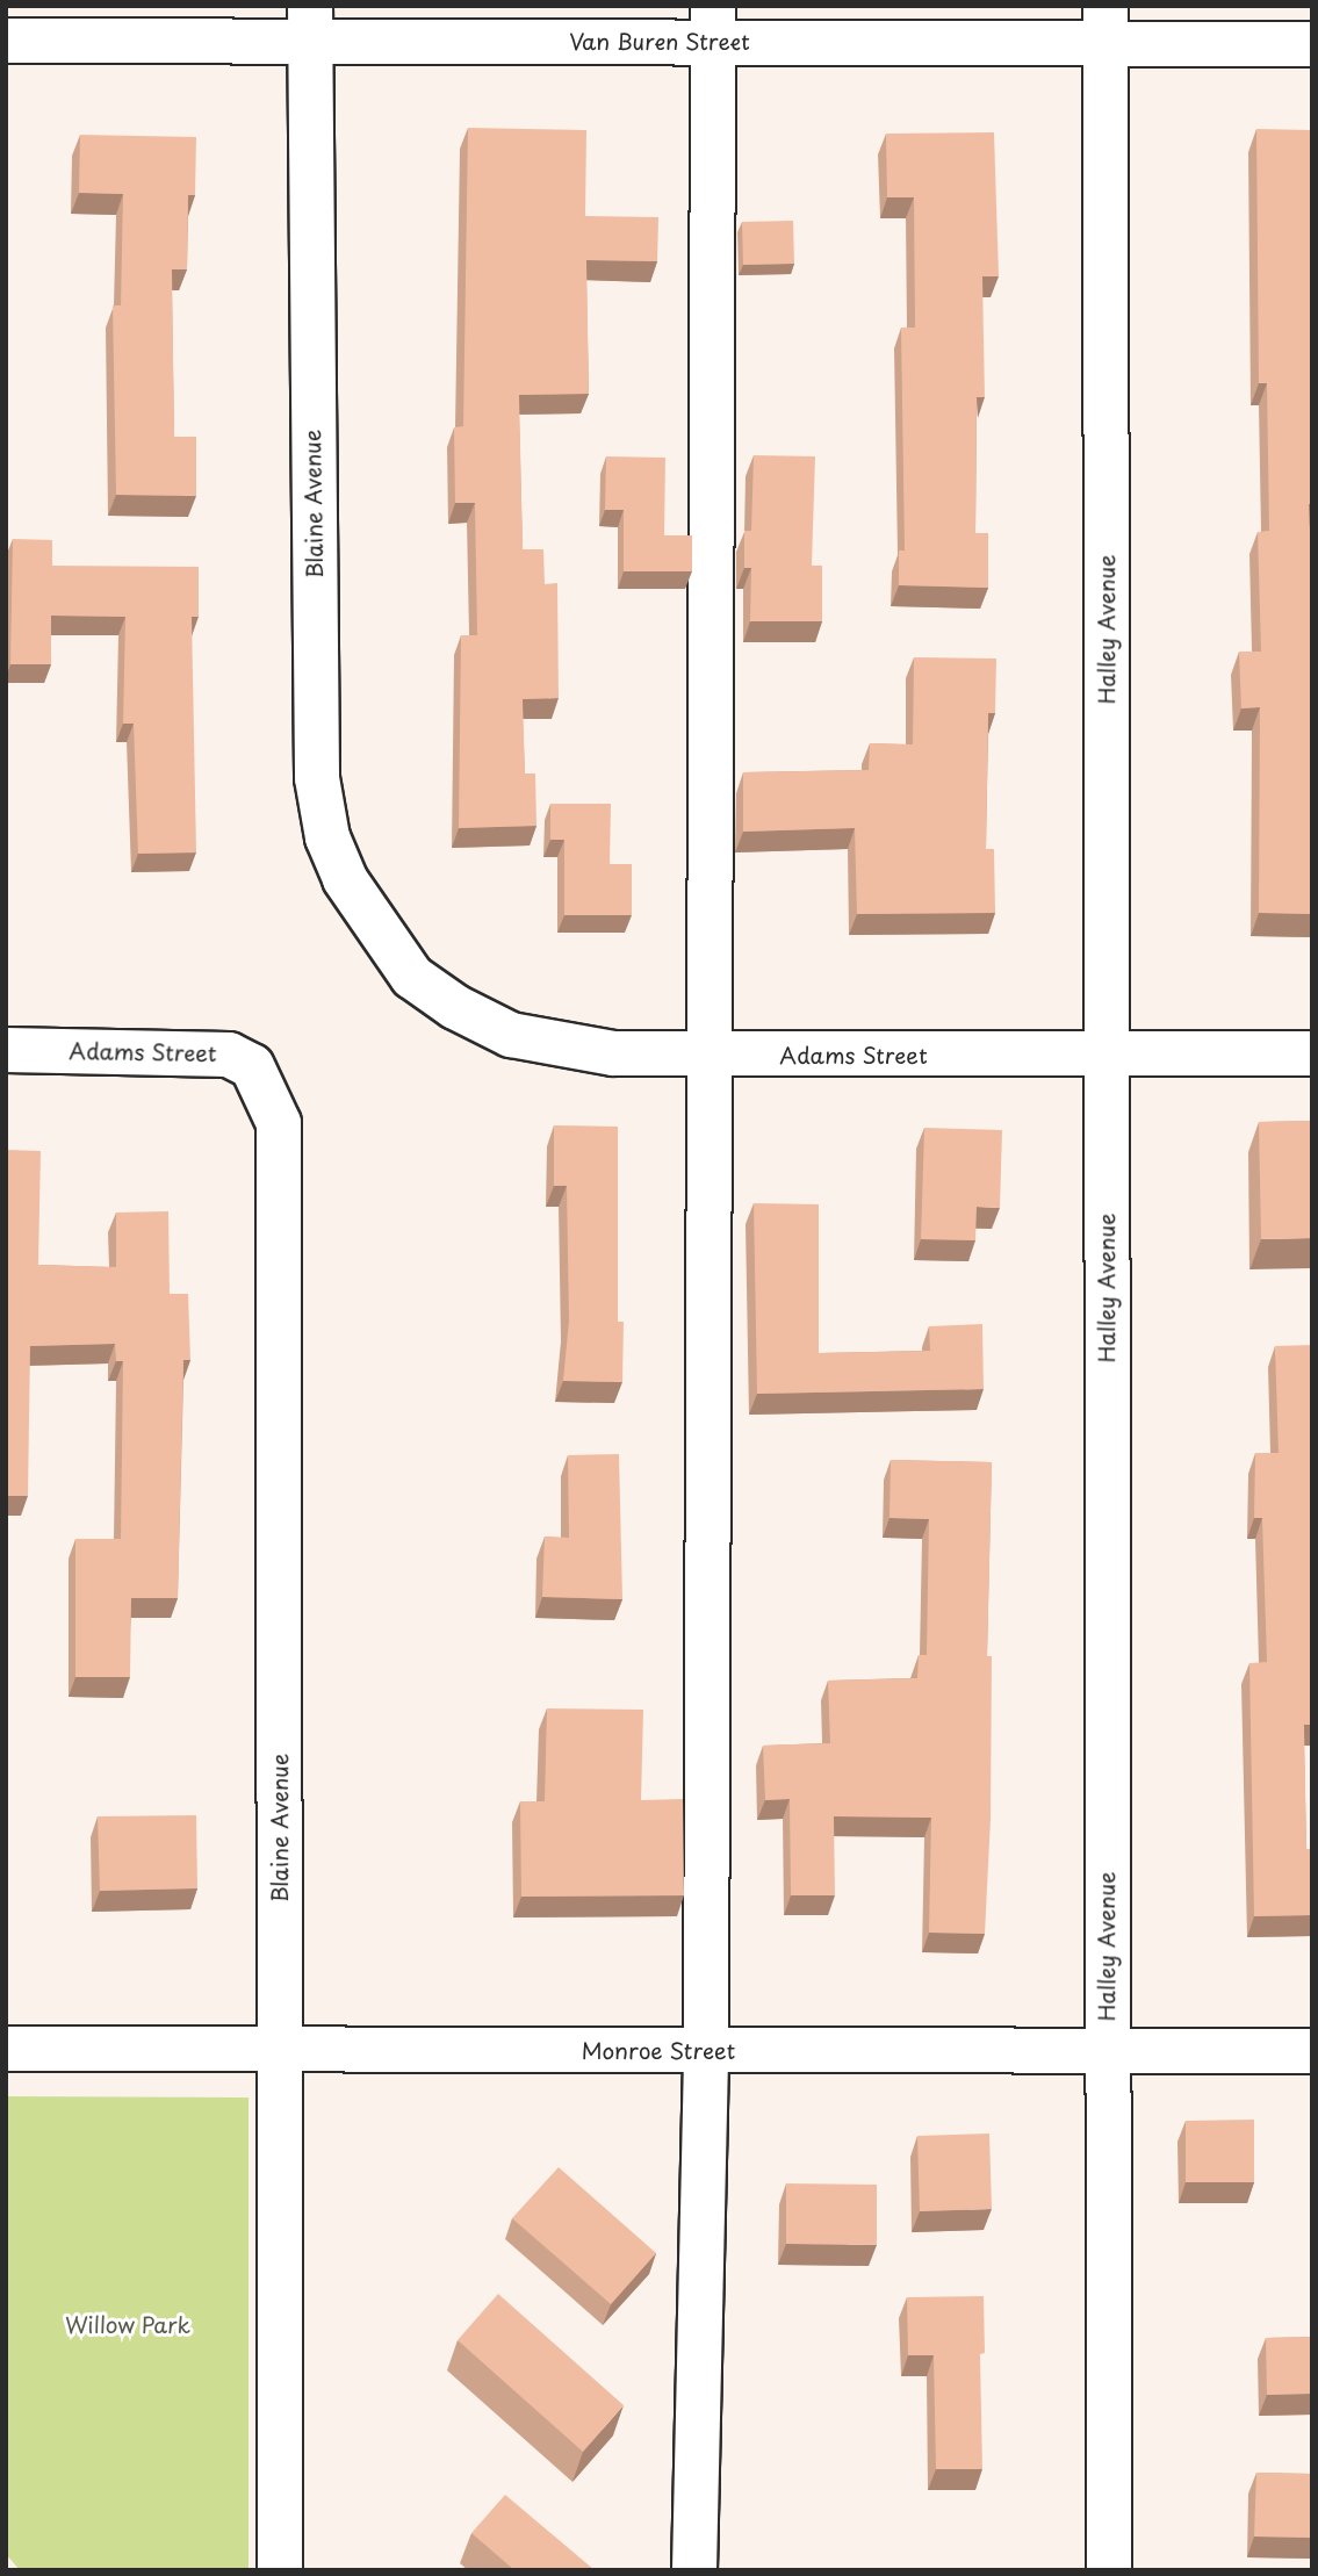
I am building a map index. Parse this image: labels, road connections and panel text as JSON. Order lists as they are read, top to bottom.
{
  "streets": {
    "street": [
      "Van Buren Street",
      "Blaine Avenue",
      "Halley Avenue",
      "Adams Street",
      "Monroe Street"
    ]
  },
  "crossings": [
    ["Van Buren Street", "Blaine Avenue"],
    ["Van Buren Street", "Halley Avenue"],
    ["Blaine Avenue", "Adams Street"],
    ["Blaine Avenue", "Monroe Street"],
    ["Halley Avenue", "Adams Street"],
    ["Halley Avenue", "Monroe Street"]
  ],
  "parks": ["Willow Park"]
}
